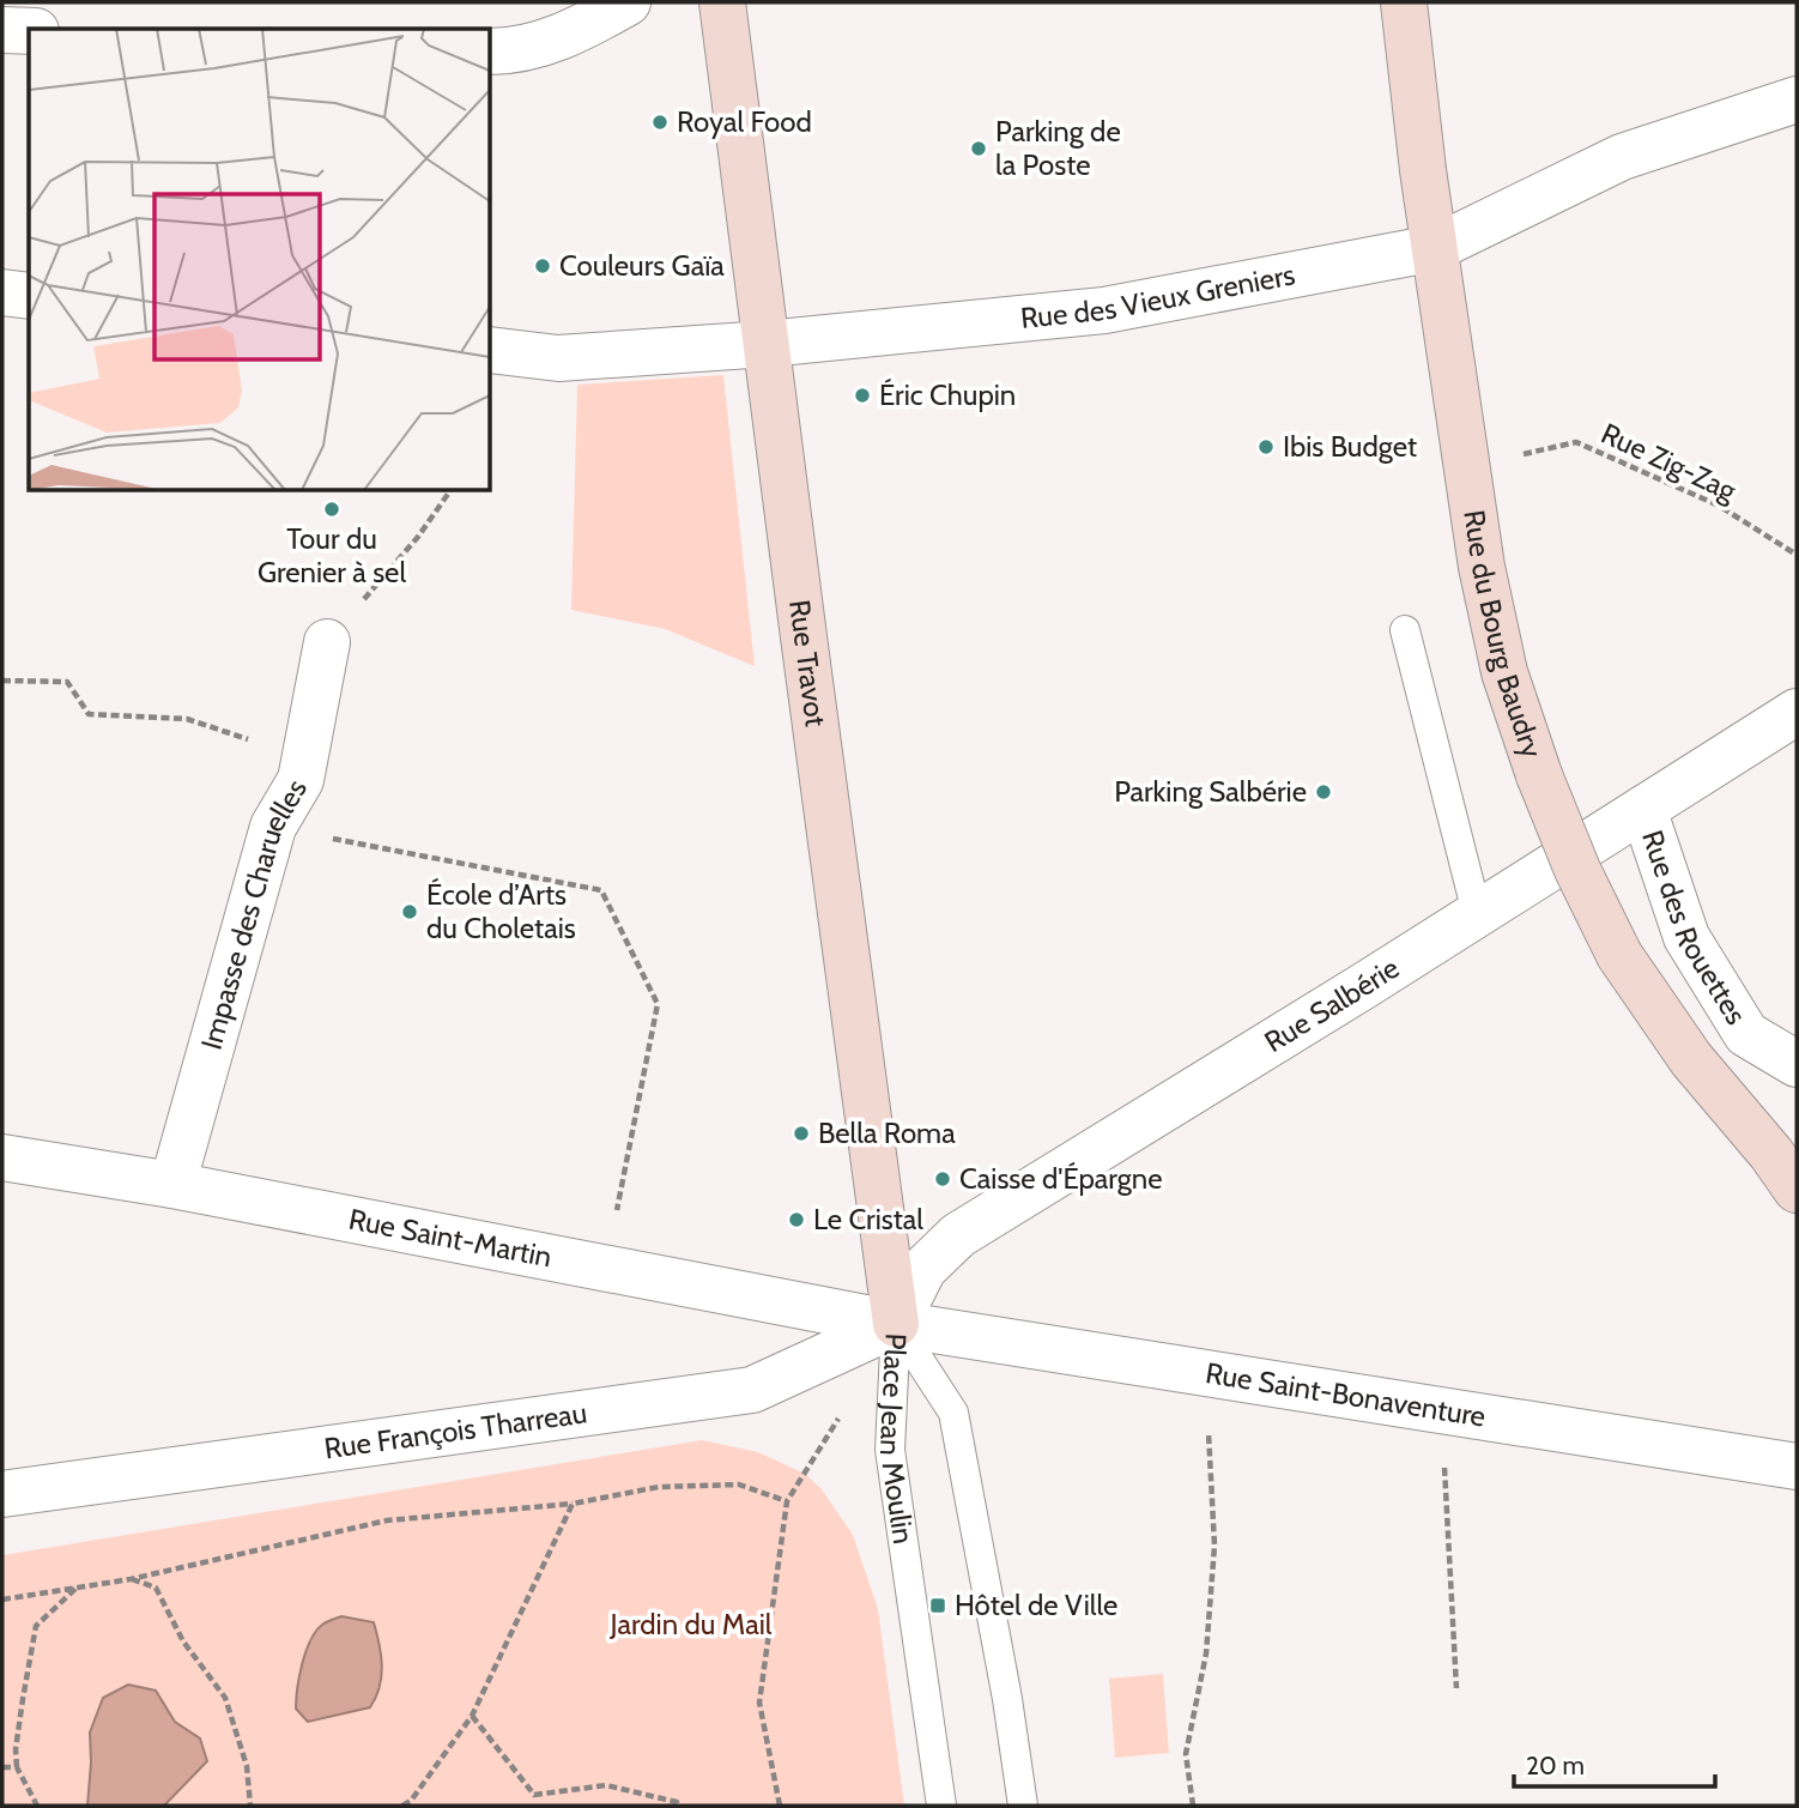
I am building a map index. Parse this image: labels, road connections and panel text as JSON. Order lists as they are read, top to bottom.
{
  "streets": {
    "street": [
      "Rue des Vieux Greniers",
      "Rue du Bourg Baudry",
      "Rue Travot",
      "Impasse des Charuelles",
      "Rue des Rouettes",
      "Rue Salbérie",
      "Rue Saint-Martin",
      "Rue Saint-Bonaventure",
      "Rue François Tharreau"
    ],
    "lane": ["Place Jean Moulin"],
    "path": ["Rue Zig-Zag"]
  },
  "crossings": [
    ["Rue des Vieux Greniers", "Rue du Bourg Baudry"],
    ["Rue des Vieux Greniers", "Rue Travot"],
    ["Rue Zig-Zag", "Rue du Bourg Baudry"],
    ["Rue Travot", "Rue Salbérie"],
    ["Rue Travot", "Rue Saint-Martin"],
    ["Rue Travot", "Rue Saint-Bonaventure"],
    ["Rue Travot", "Rue François Tharreau"],
    ["Rue Travot", "Place Jean Moulin"],
    ["Impasse des Charuelles", "Rue Saint-Martin"],
    ["Rue des Rouettes", "Rue Salbérie"],
    ["Rue Salbérie", "Rue Saint-Martin"],
    ["Rue Salbérie", "Rue Saint-Bonaventure"],
    ["Rue Salbérie", "Rue François Tharreau"],
    ["Rue Salbérie", "Place Jean Moulin"],
    ["Rue Saint-Martin", "Rue Saint-Bonaventure"],
    ["Rue Saint-Martin", "Rue François Tharreau"],
    ["Rue Saint-Martin", "Place Jean Moulin"],
    ["Rue Saint-Bonaventure", "Rue François Tharreau"],
    ["Rue Saint-Bonaventure", "Place Jean Moulin"],
    ["Rue François Tharreau", "Place Jean Moulin"]
  ],
  "parks": ["Jardin du Mail"],
  "places": {
    "other": [
      "Royal Food",
      "Parking de la Poste",
      "Couleurs Gaïa",
      "Éric Chupin",
      "Ibis Budget",
      "Tour du Grenier à sel",
      "Parking Salbérie",
      "École d’Arts du Choletais",
      "Bella Roma",
      "Caisse d'Épargne",
      "Le Cristal"
    ],
    "transit": ["Hôtel de Ville"]
  },
  "scale_bar": "20 m"
}
